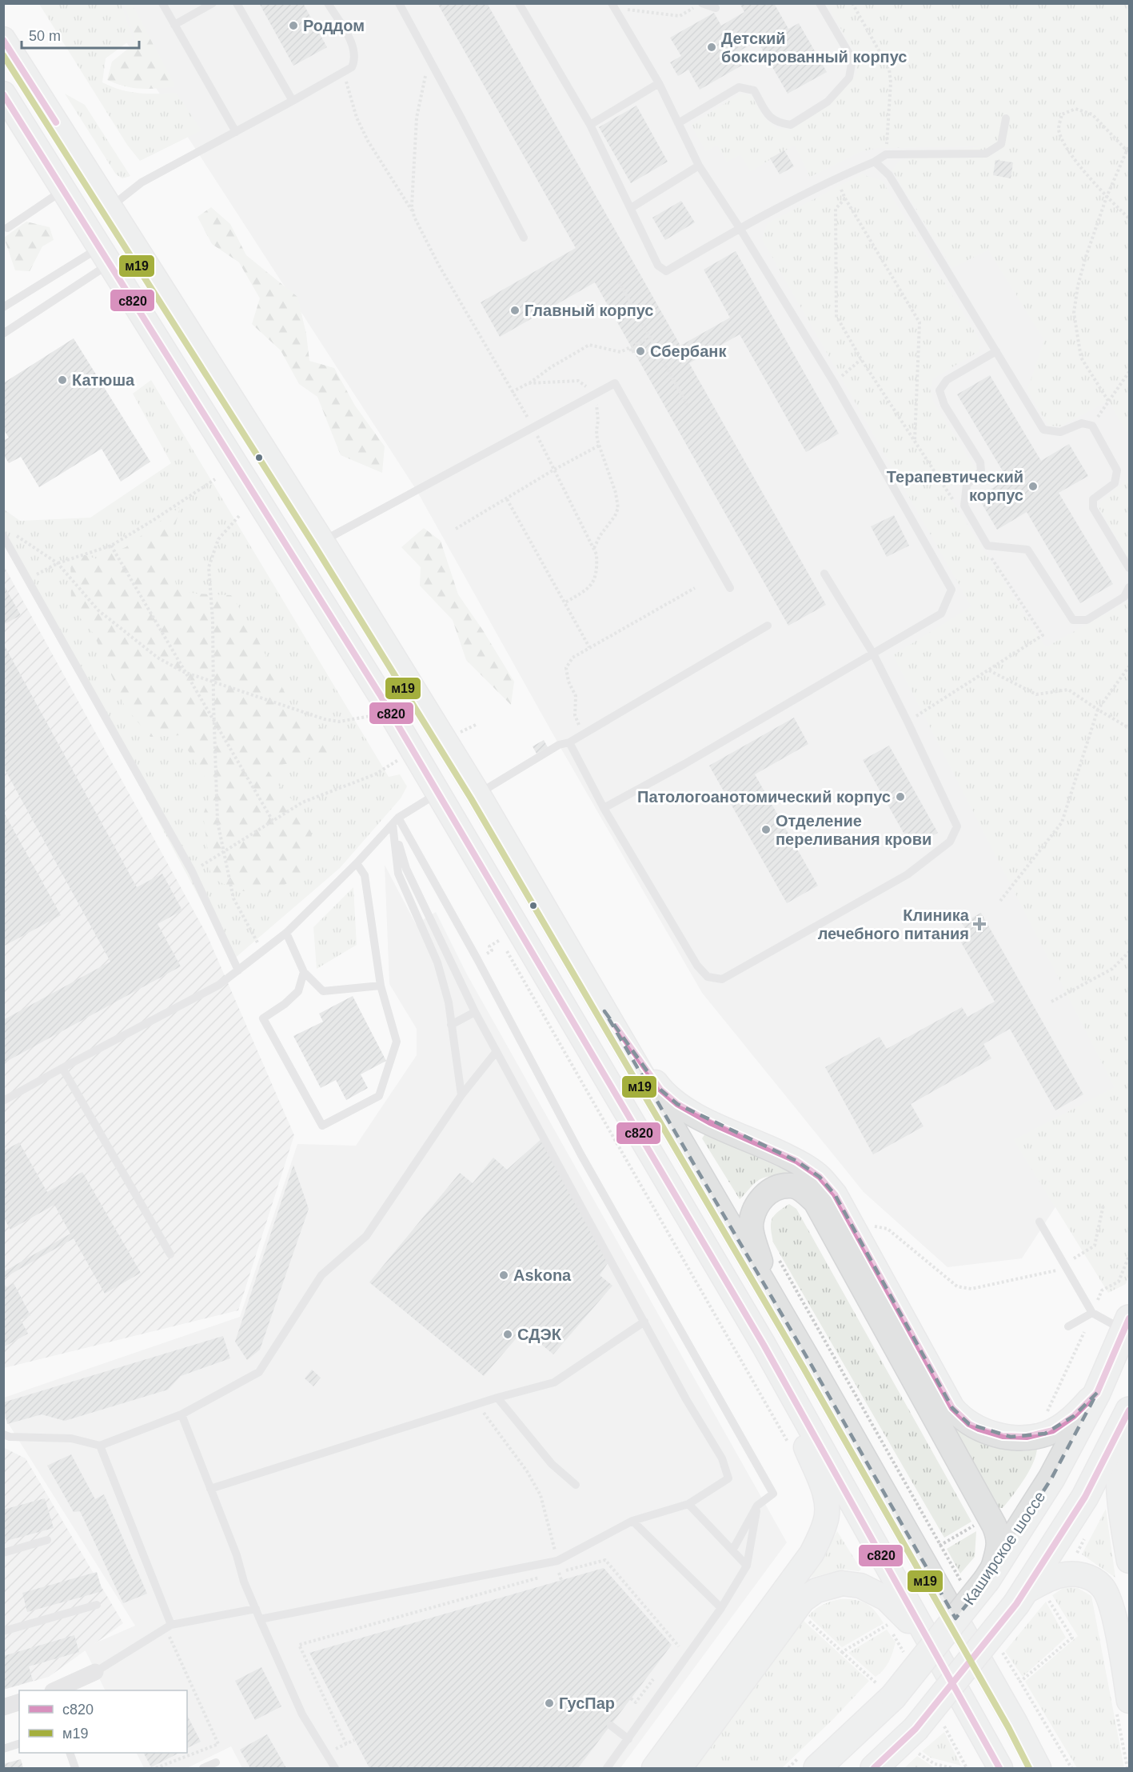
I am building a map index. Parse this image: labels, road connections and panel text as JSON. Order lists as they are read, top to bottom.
{
  "streets": {
    "main road": ["Каширское шоссе"]
  },
  "places": {
    "other": [
      "Роддом",
      "Детский боксированный корпус",
      "Главный корпус",
      "Сбербанк",
      "Катюша",
      "Терапевтический корпус",
      "Патологоанотомический корпус",
      "Отделение переливания крови",
      "Askona",
      "СДЭК",
      "ГусПар"
    ],
    "health": ["Клиника лечебного питания"]
  },
  "lines": ["transit line с820", "transit line м19"],
  "legend": ["с820", "м19"],
  "scale_bar": "50 m"
}
